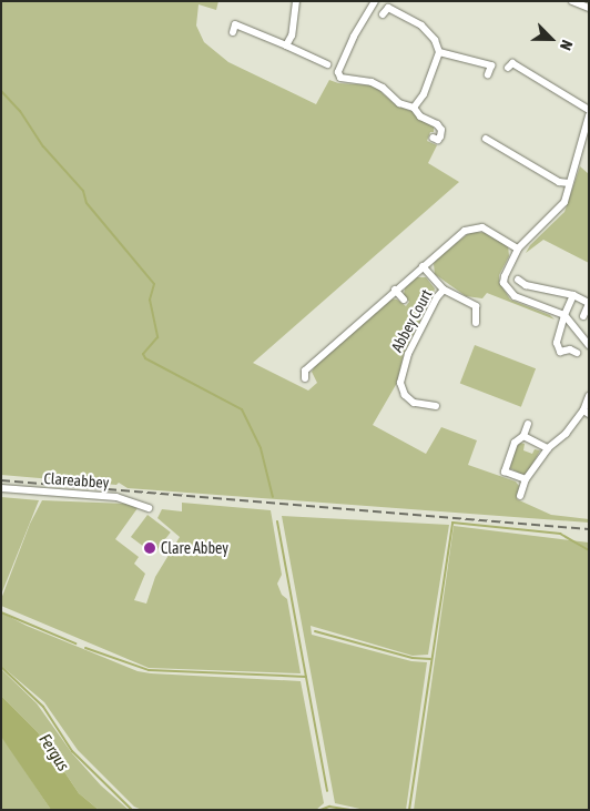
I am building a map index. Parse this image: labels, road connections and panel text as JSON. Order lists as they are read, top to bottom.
{
  "streets": {
    "street": ["Abbey Court", "Clareabbey"]
  },
  "water": ["Fergus"],
  "places": ["Clare Abbey"],
  "north": "bottom right"
}
